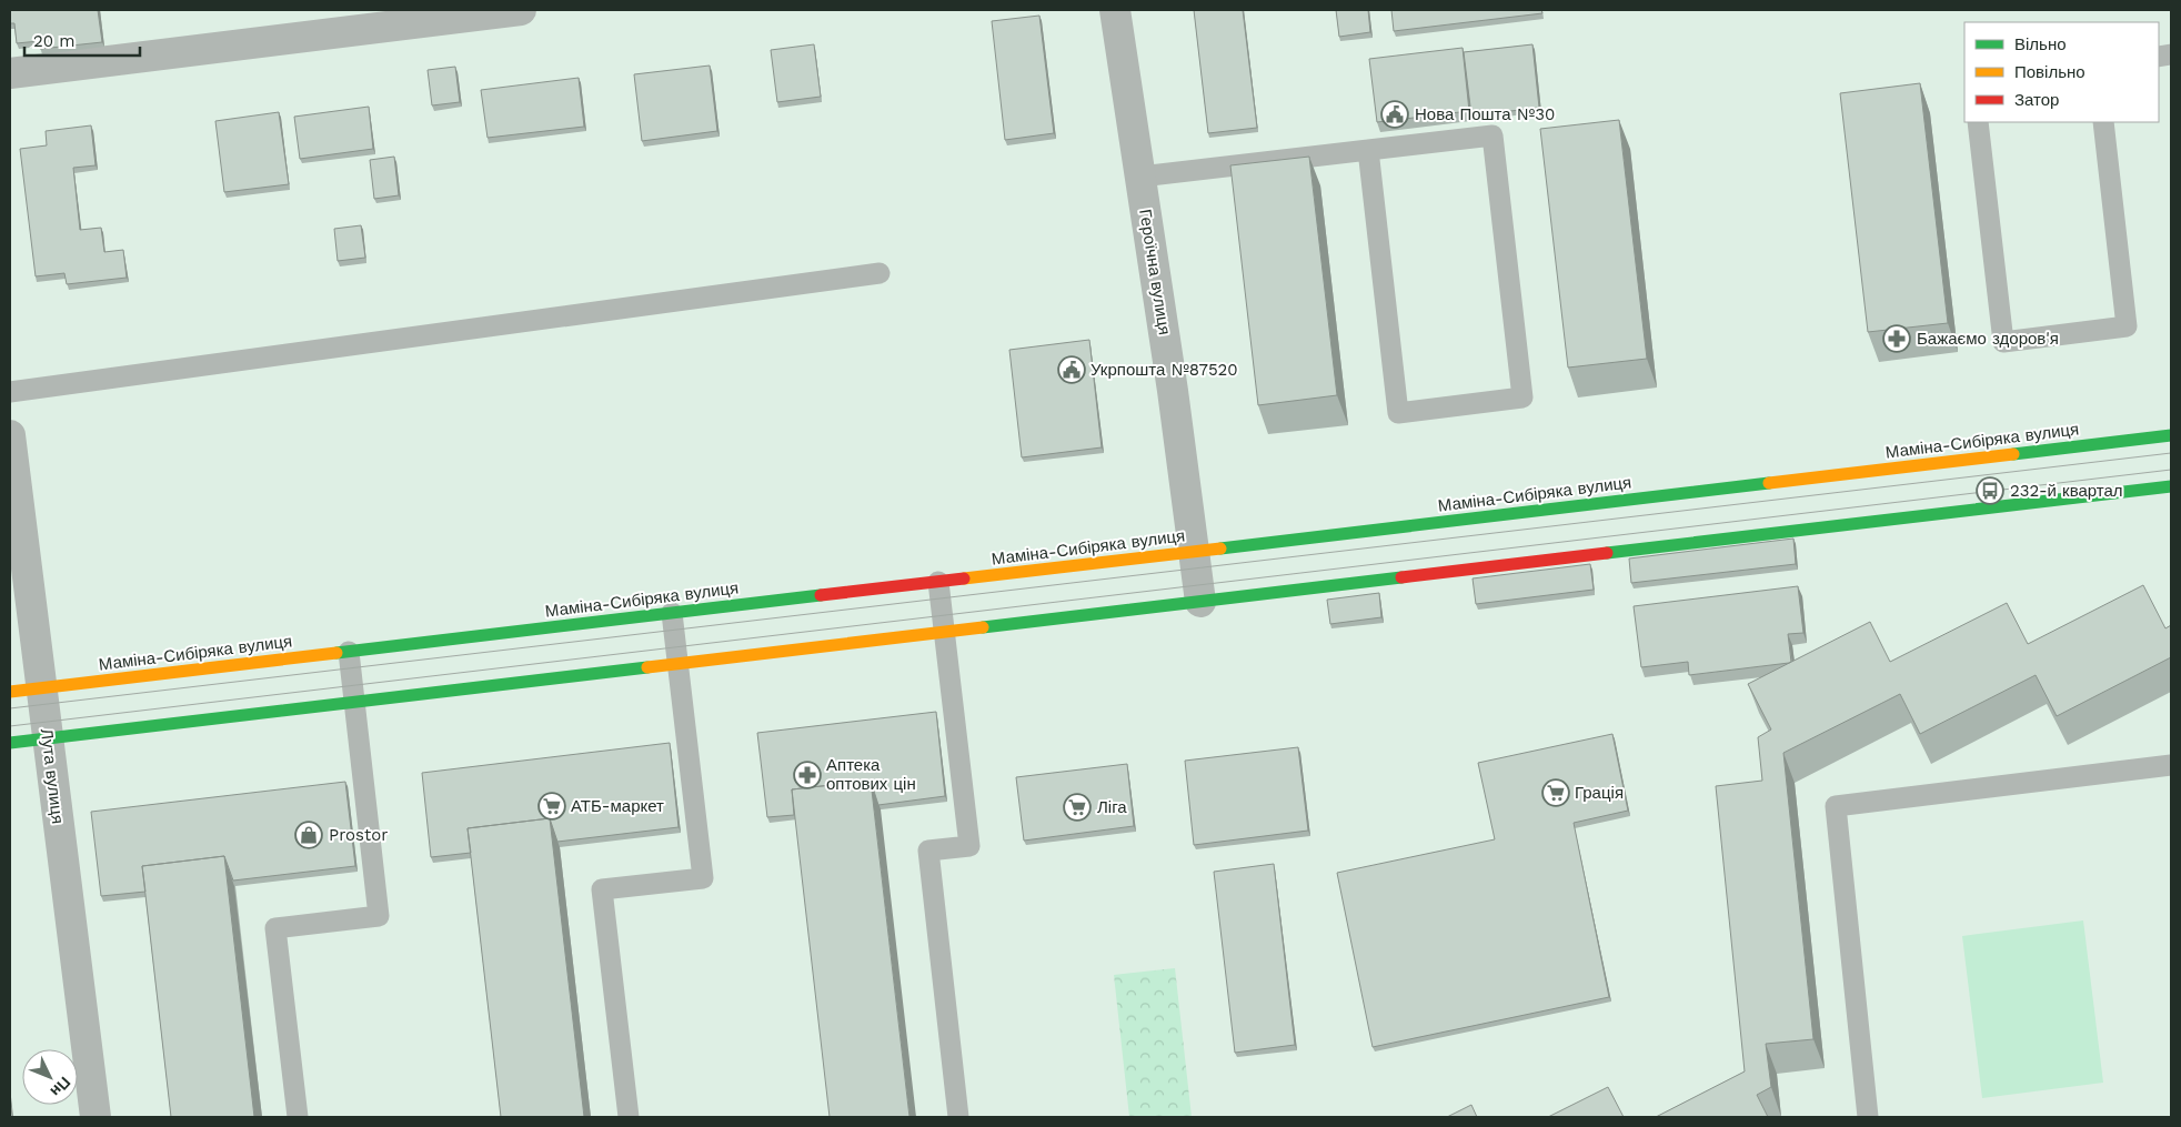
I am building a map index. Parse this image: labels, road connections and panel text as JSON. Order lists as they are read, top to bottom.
{
  "streets": {
    "main road": ["Маміна-Сибіряка вулиця"],
    "street": ["Героїчна вулиця", "Лута вулиця"]
  },
  "crossings": [
    ["Героїчна вулиця", "Маміна-Сибіряка вулиця"],
    ["Маміна-Сибіряка вулиця", "Лута вулиця"]
  ],
  "places": {
    "public building": ["Нова Пошта №30", "Укрпошта №87520"],
    "pharmacy": ["Бажаємо здоров'я", "Аптека оптових цін"],
    "bus stop": ["232-й квартал"],
    "supermarket": ["Грація", "АТБ-маркет", "Ліга"],
    "shop": ["Prostor"]
  },
  "legend": ["Вільно", "Повільно", "Затор"],
  "scale_bar": "20 m",
  "north": "bottom right"
}
